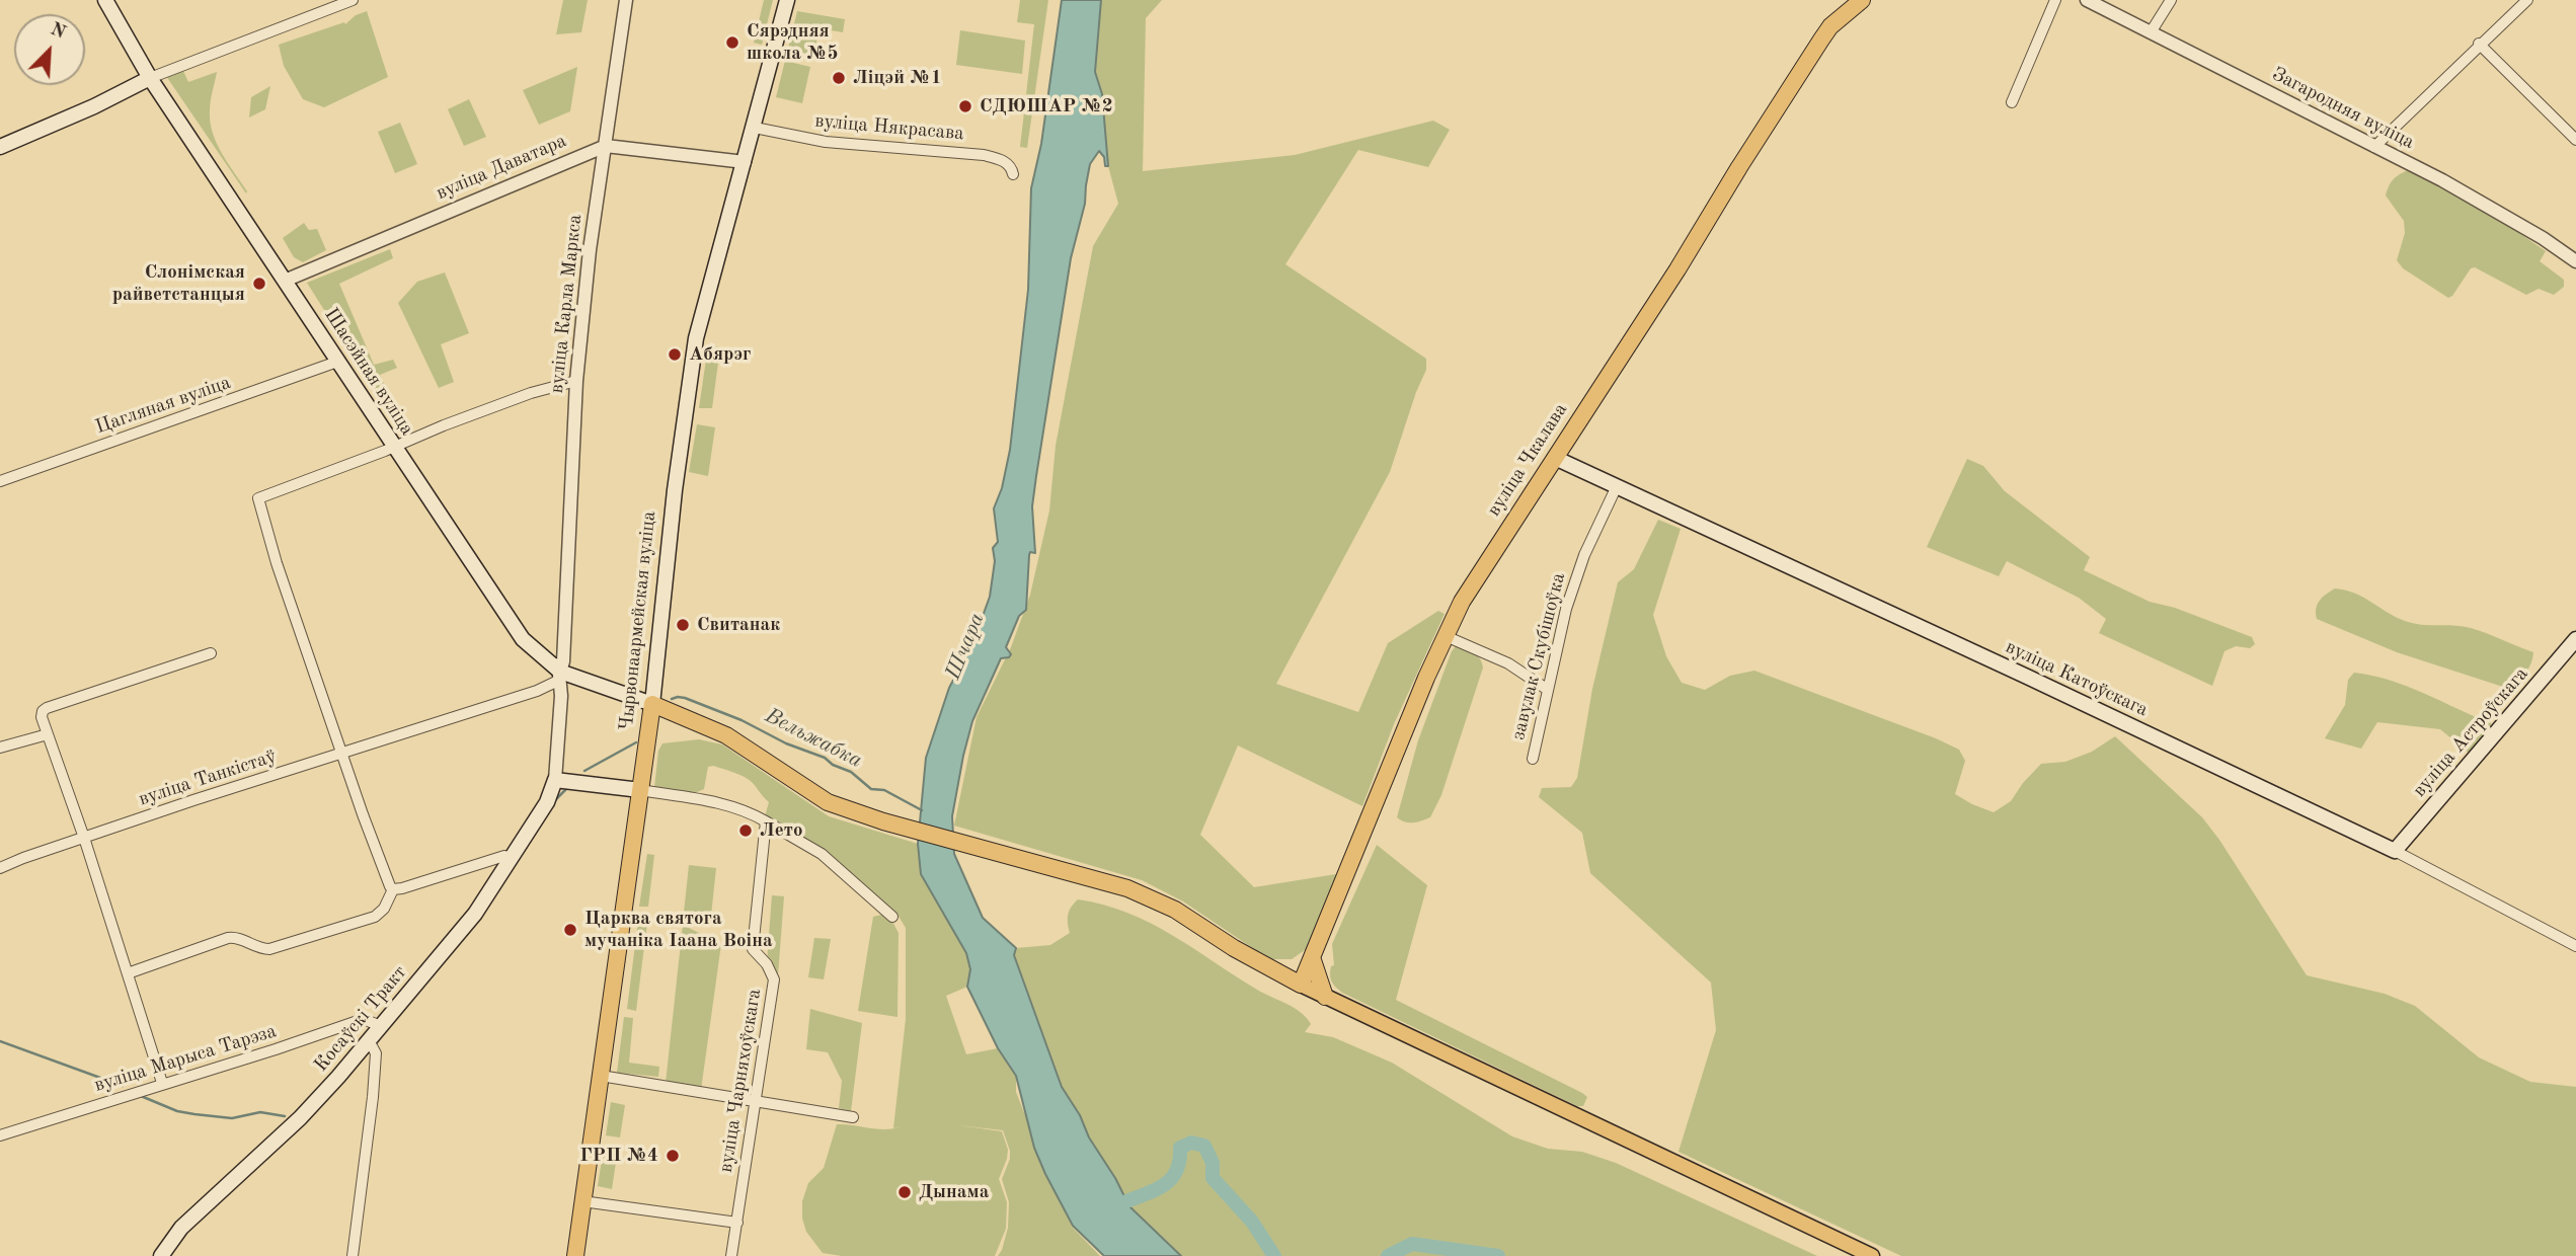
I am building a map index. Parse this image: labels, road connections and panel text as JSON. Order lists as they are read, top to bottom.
{
  "streets": {
    "highway": ["вуліца Чкалава", "Чырвонаармейская вуліца"],
    "main road": [
      "Шасэйная вуліца",
      "вуліца Катоўскага",
      "вуліца Астроўскага",
      "Косаўскі Тракт"
    ],
    "street": [
      "Загародняя вуліца",
      "вуліца Някрасава",
      "вуліца Даватара",
      "вуліца Карла Маркса",
      "Цагляная вуліца",
      "завулак Скубішоўка",
      "вуліца Танкістаў",
      "вуліца Марыса Тарэза",
      "вуліца Чарняхоўскага"
    ]
  },
  "crossings": [
    ["вуліца Някрасава", "Чырвонаармейская вуліца"],
    ["вуліца Даватара", "вуліца Карла Маркса"],
    ["вуліца Даватара", "Шасэйная вуліца"],
    ["вуліца Даватара", "Чырвонаармейская вуліца"],
    ["вуліца Карла Маркса", "Шасэйная вуліца"],
    ["вуліца Карла Маркса", "вуліца Танкістаў"],
    ["вуліца Карла Маркса", "Косаўскі Тракт"],
    ["Шасэйная вуліца", "Цагляная вуліца"],
    ["Шасэйная вуліца", "Чырвонаармейская вуліца"],
    ["Шасэйная вуліца", "вуліца Танкістаў"],
    ["Шасэйная вуліца", "Косаўскі Тракт"],
    ["вуліца Чкалава", "вуліца Катоўскага"],
    ["завулак Скубішоўка", "вуліца Катоўскага"],
    ["вуліца Катоўскага", "вуліца Астроўскага"],
    ["вуліца Танкістаў", "Косаўскі Тракт"],
    ["Косаўскі Тракт", "вуліца Марыса Тарэза"]
  ],
  "water": ["Шчара", "Вельжабка"],
  "places": [
    "Сярэдняя школа №5",
    "Ліцэй №1",
    "СДЮШАР №2",
    "Слонімская райветстанцыя",
    "Абярэг",
    "Свитанак",
    "Лето",
    "Царква святога мучаніка Іаана Воіна",
    "ГРП №4",
    "Дынама"
  ],
  "north": "top right"
}
